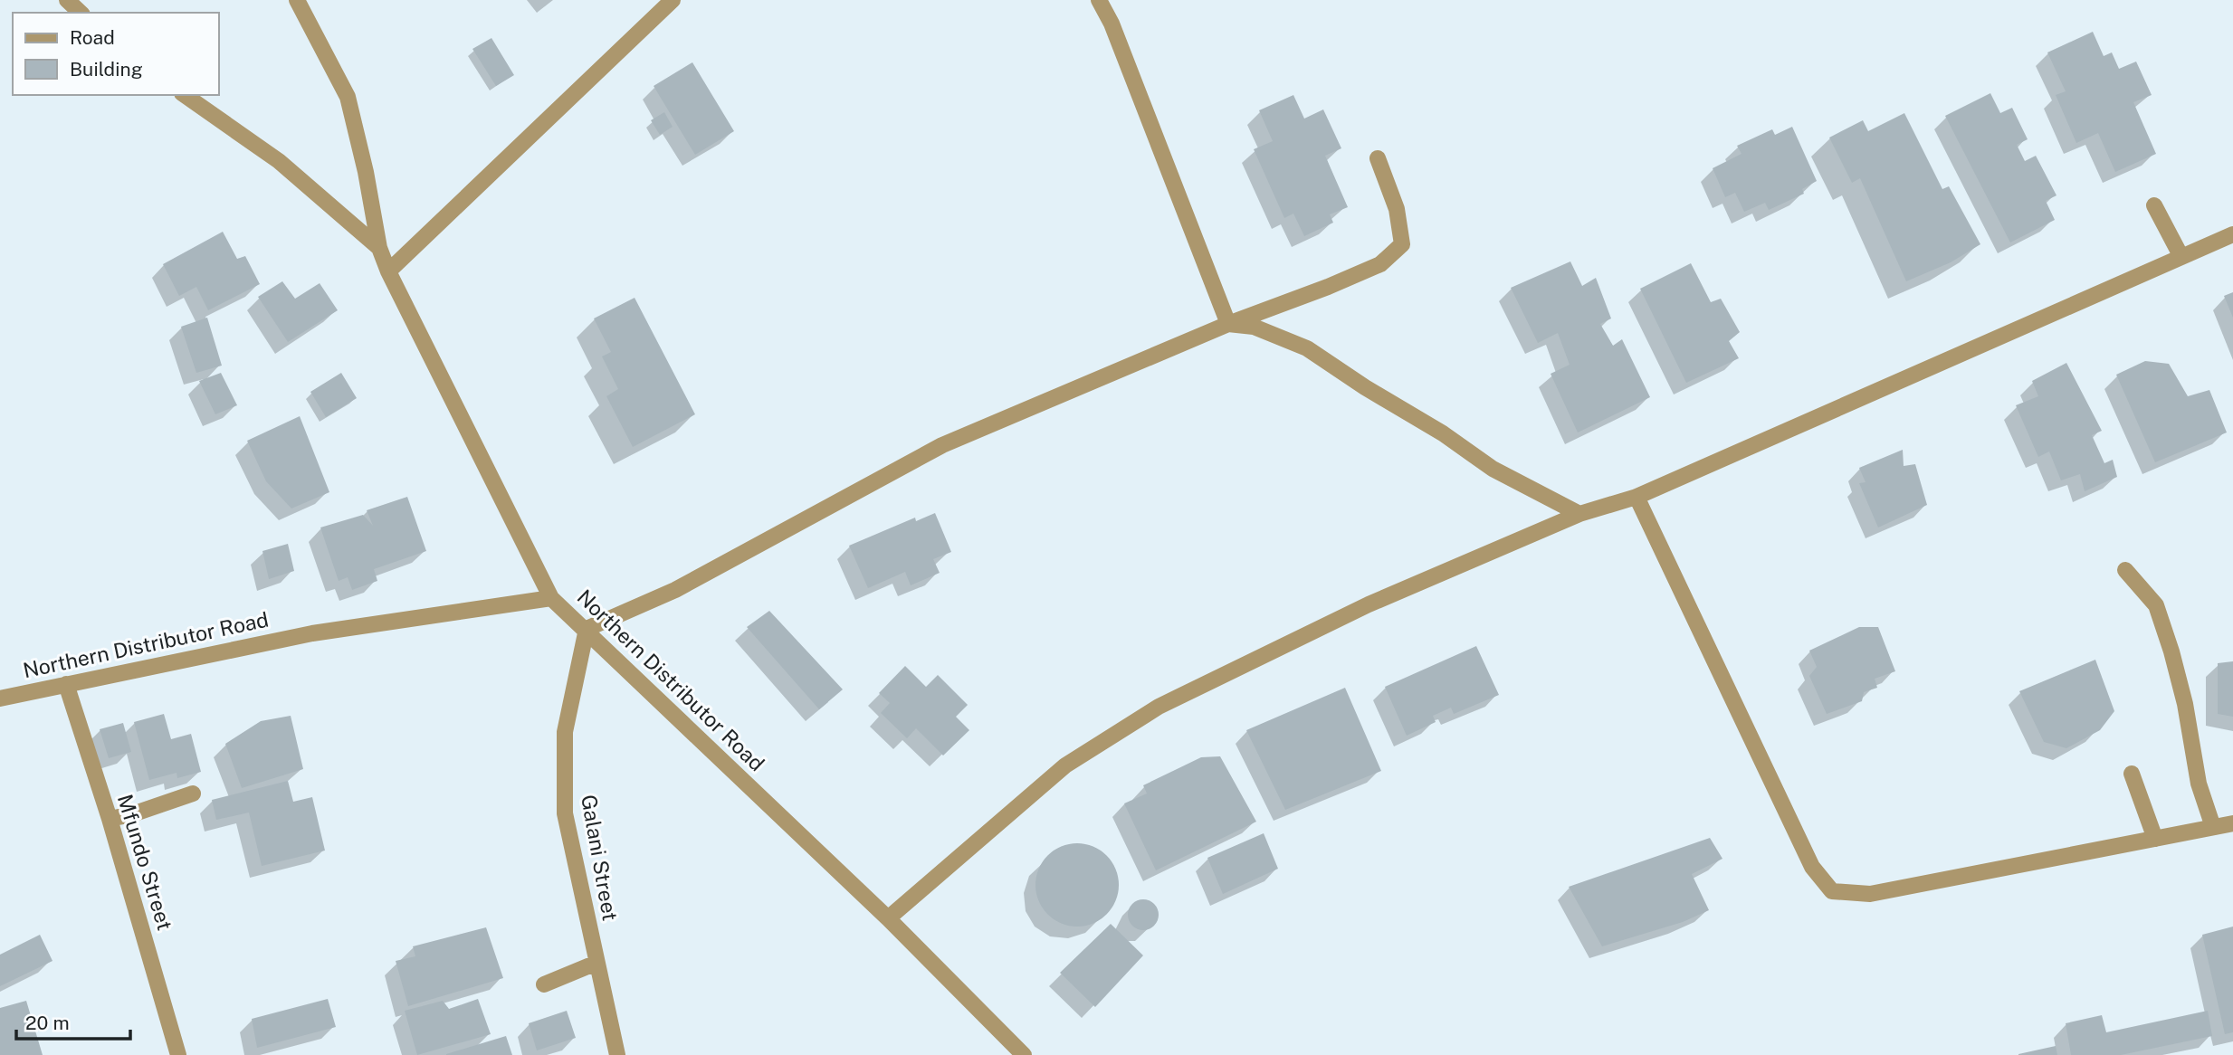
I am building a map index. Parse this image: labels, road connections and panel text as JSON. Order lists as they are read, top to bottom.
{
  "streets": {
    "street": ["Northern Distributor Road", "Galani Street", "Mfundo Street"]
  },
  "crossings": [
    ["Northern Distributor Road", "Galani Street"],
    ["Northern Distributor Road", "Mfundo Street"]
  ],
  "legend": ["Road", "Building"],
  "scale_bar": "20 m"
}
